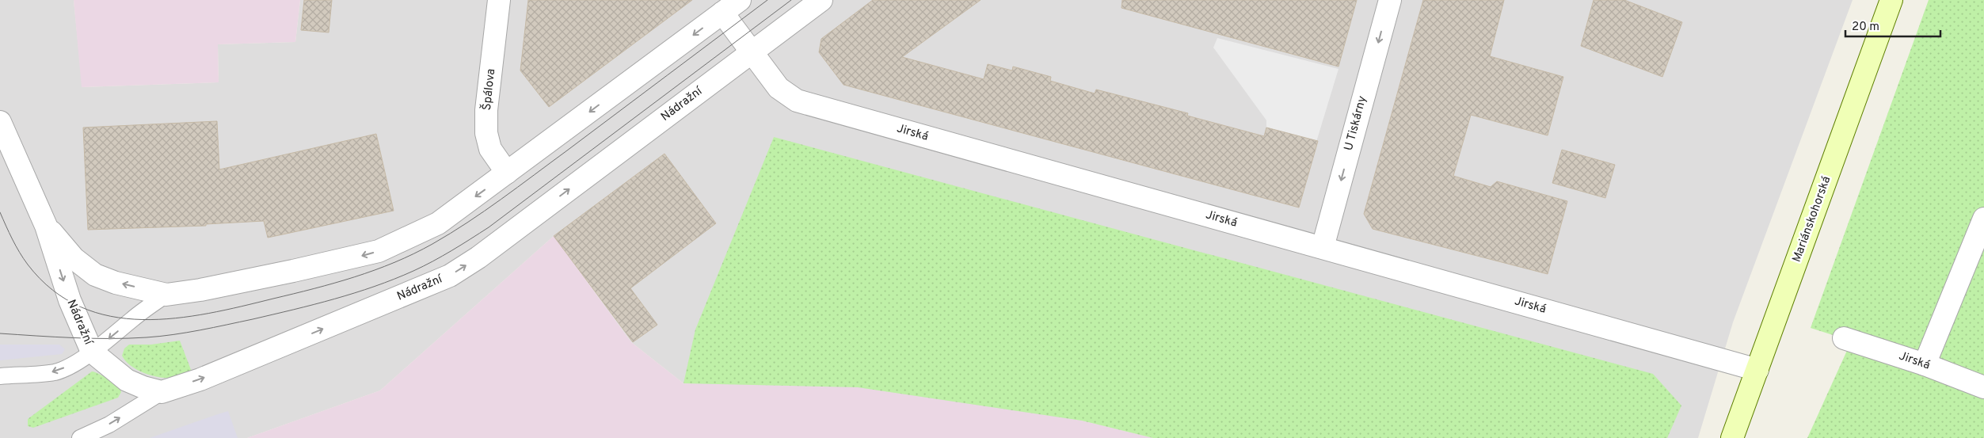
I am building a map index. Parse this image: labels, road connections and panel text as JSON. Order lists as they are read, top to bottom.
{
  "streets": {
    "main road": ["Mariánskohorská"],
    "street": [
      "Špálova",
      "Nádražní",
      "U Tiskárny",
      "Jirská"
    ]
  },
  "crossings": [
    ["Špálova", "Nádražní"],
    ["Nádražní", "Jirská"],
    ["U Tiskárny", "Jirská"],
    ["Jirská", "Mariánskohorská"]
  ],
  "one_way": ["U Tiskárny"],
  "scale_bar": "20 m"
}
